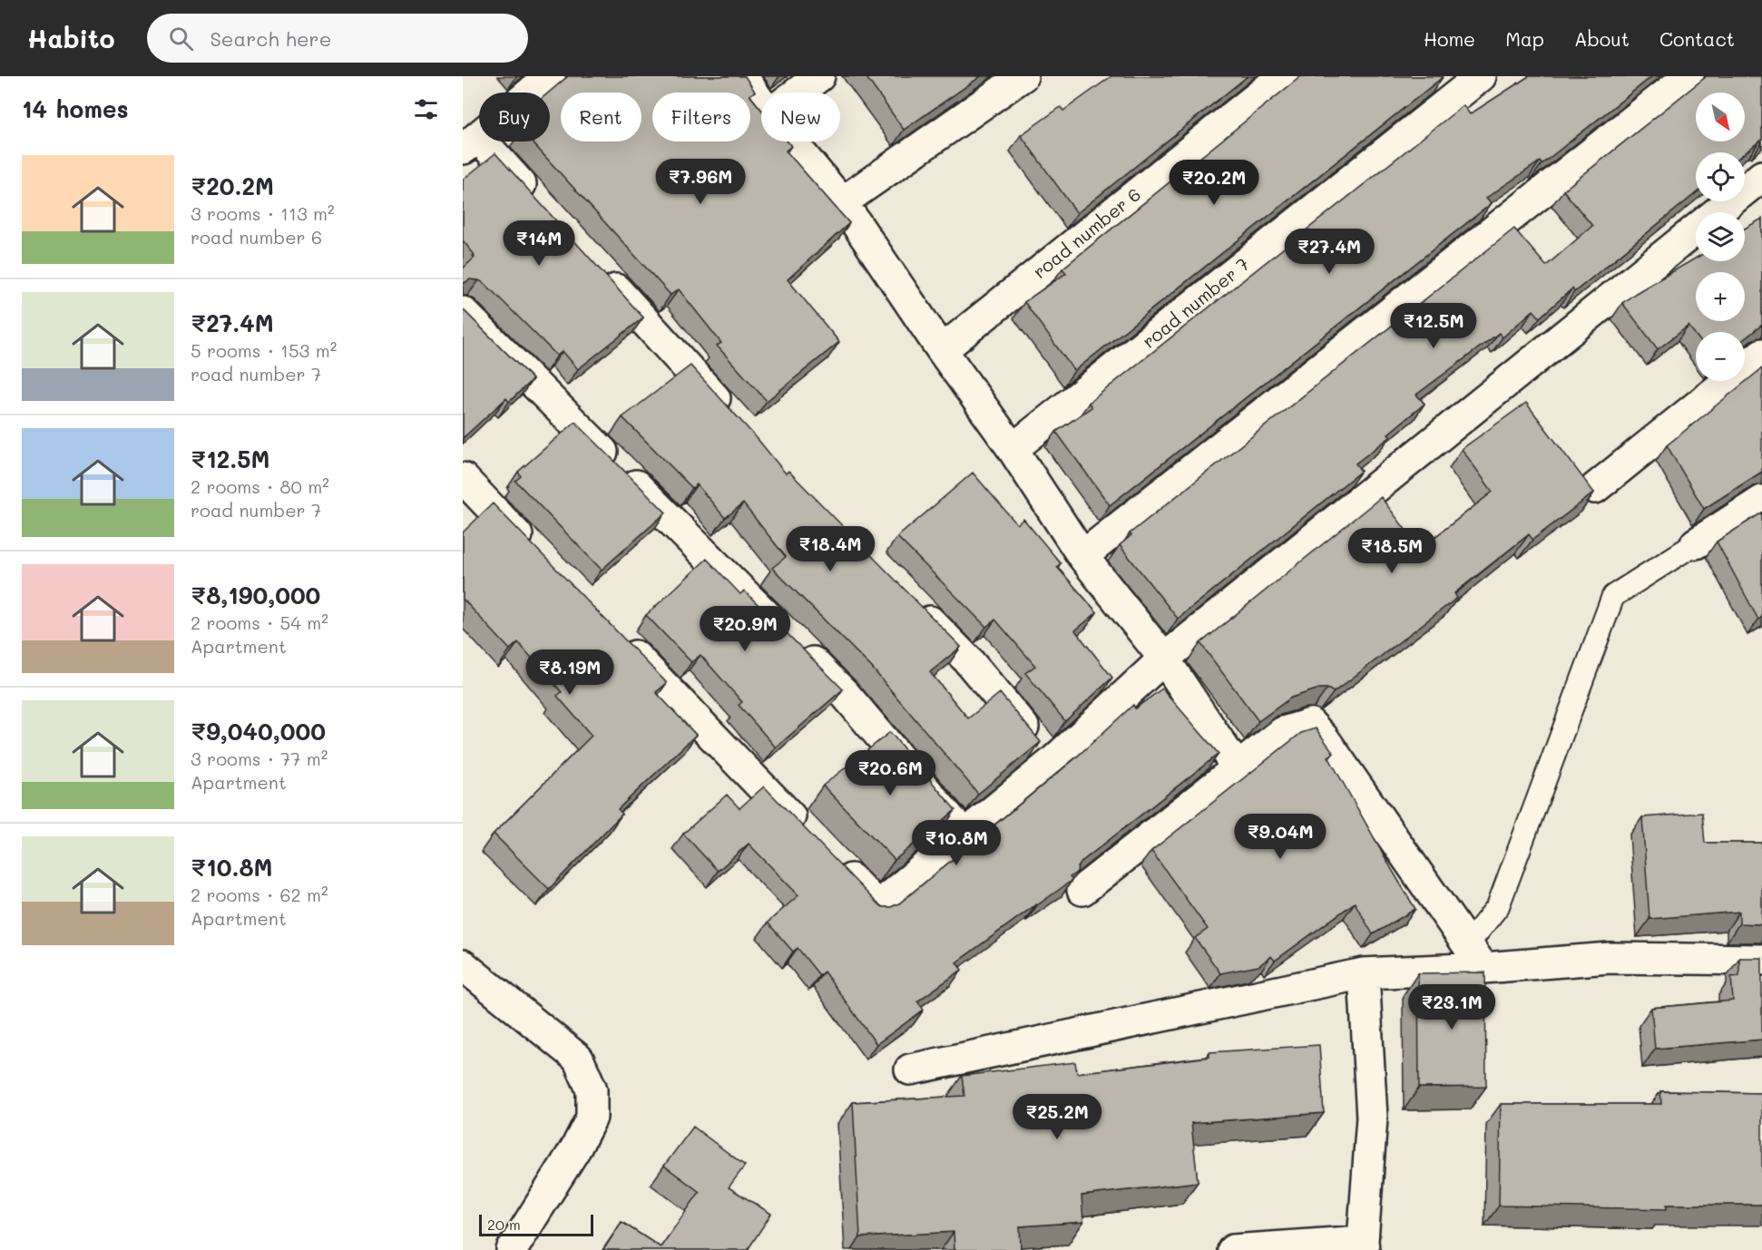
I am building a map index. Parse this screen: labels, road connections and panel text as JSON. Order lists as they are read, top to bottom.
{
  "streets": {
    "street": ["road number 6", "road number 7"]
  },
  "scale_bar": "20 m",
  "north": "bottom right",
  "page": {
    "header": "Habito",
    "search": "Search here",
    "nav": [
      "Home",
      "Map",
      "About",
      "Contact"
    ],
    "heading": "14 homes",
    "map_buttons": ["+", "−"],
    "chip": [
      "Buy",
      "Rent",
      "Filters",
      "New"
    ],
    "list": [
      {
        "name": "₹20.2M",
        "note": "3 rooms · 113 m² · road number 6"
      },
      {
        "name": "₹27.4M",
        "note": "5 rooms · 153 m² · road number 7"
      },
      {
        "name": "₹12.5M",
        "note": "2 rooms · 80 m² · road number 7"
      },
      {
        "name": "₹8,190,000",
        "note": "2 rooms · 54 m² · Apartment"
      },
      {
        "name": "₹9,040,000",
        "note": "3 rooms · 77 m² · Apartment"
      },
      {
        "name": "₹10.8M",
        "note": "2 rooms · 62 m² · Apartment"
      }
    ],
    "price": [
      "₹7.96M",
      "₹20.2M",
      "₹14M",
      "₹27.4M",
      "₹12.5M",
      "₹18.4M",
      "₹18.5M",
      "₹20.9M",
      "₹8.19M",
      "₹20.6M",
      "₹9.04M",
      "₹10.8M",
      "₹23.1M",
      "₹25.2M"
    ],
    "scale": "20 m"
  }
}
